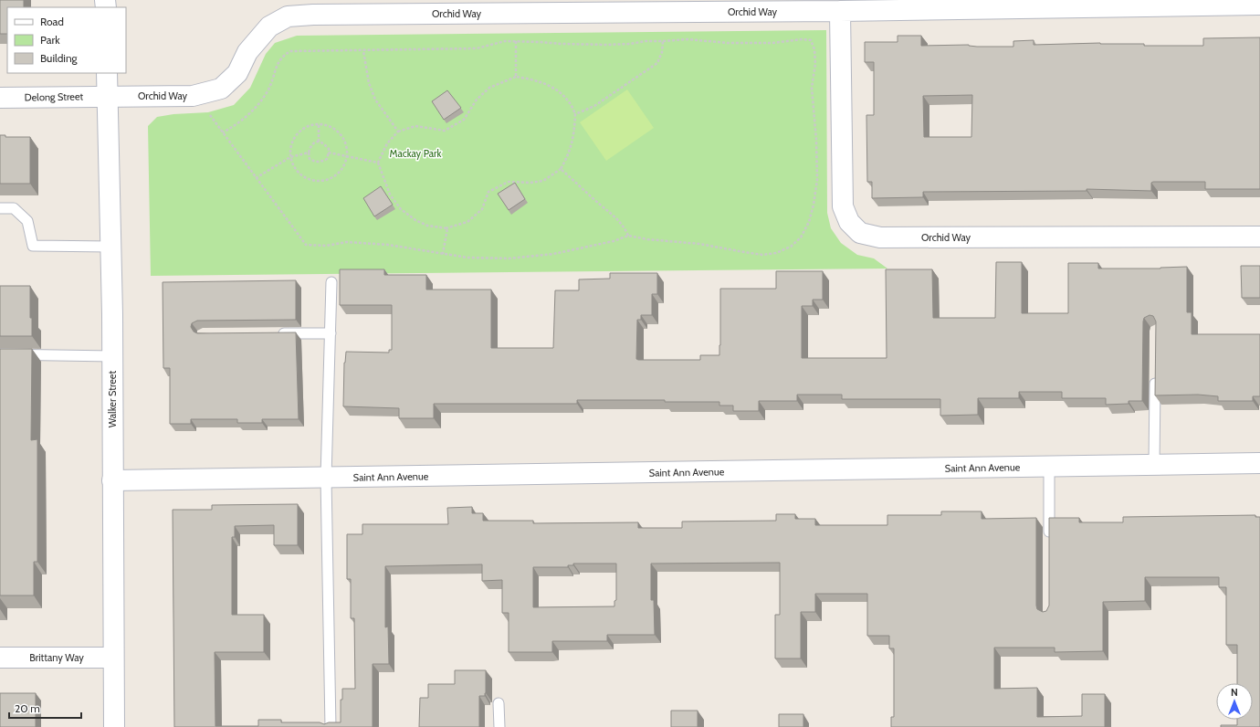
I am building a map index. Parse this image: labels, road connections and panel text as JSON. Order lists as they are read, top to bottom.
{
  "streets": {
    "street": [
      "Orchid Way",
      "Delong Street",
      "Walker Street",
      "Saint Ann Avenue",
      "Brittany Way"
    ]
  },
  "crossings": [
    ["Orchid Way", "Delong Street"],
    ["Orchid Way", "Walker Street"],
    ["Delong Street", "Walker Street"],
    ["Walker Street", "Saint Ann Avenue"],
    ["Walker Street", "Brittany Way"]
  ],
  "parks": ["Mackay Park"],
  "legend": ["Road", "Park", "Building"],
  "scale_bar": "20 m",
  "north": "top"
}
